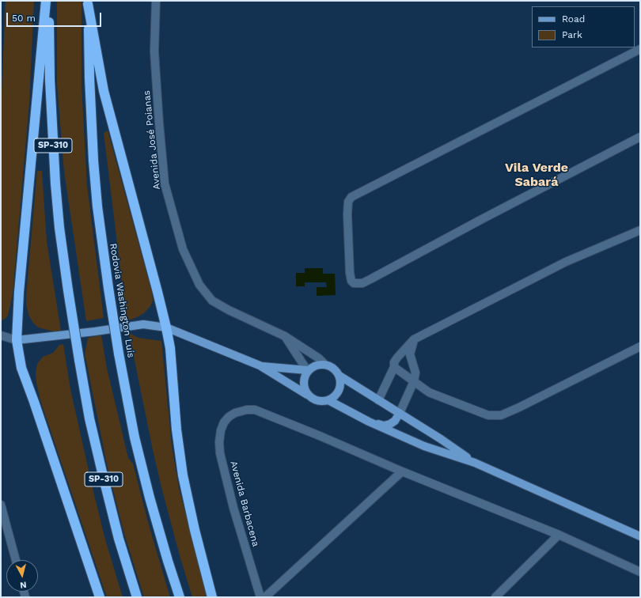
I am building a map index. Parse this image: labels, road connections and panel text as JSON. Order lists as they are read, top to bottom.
{
  "streets": {
    "highway": ["SP-310", "Rodovia Washington Luís"],
    "street": ["Avenida José Poianas", "Avenida Barbacena"]
  },
  "districts": ["Vila Verde Sabará"],
  "legend": ["Road", "Park"],
  "scale_bar": "50 m",
  "north": "bottom"
}
